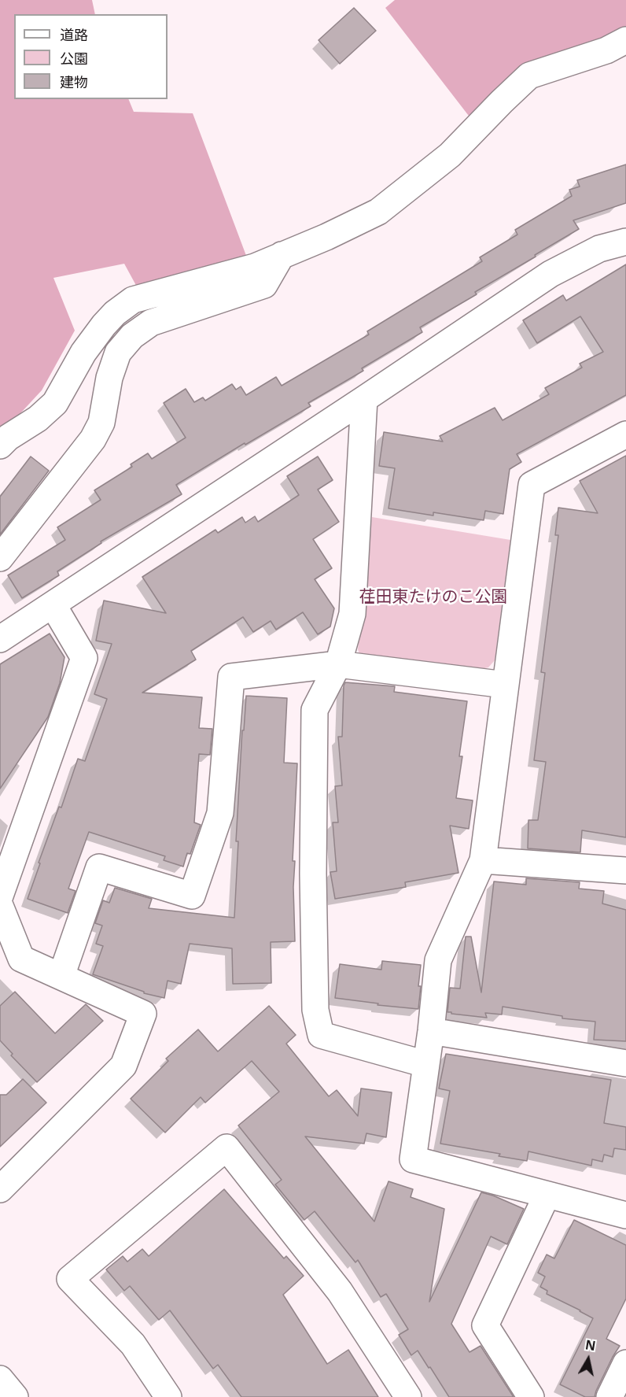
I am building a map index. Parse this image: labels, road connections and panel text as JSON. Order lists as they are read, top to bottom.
{
  "parks": ["荏田東たけのこ公園"],
  "legend": ["道路", "公園", "建物"],
  "north": "top"
}
